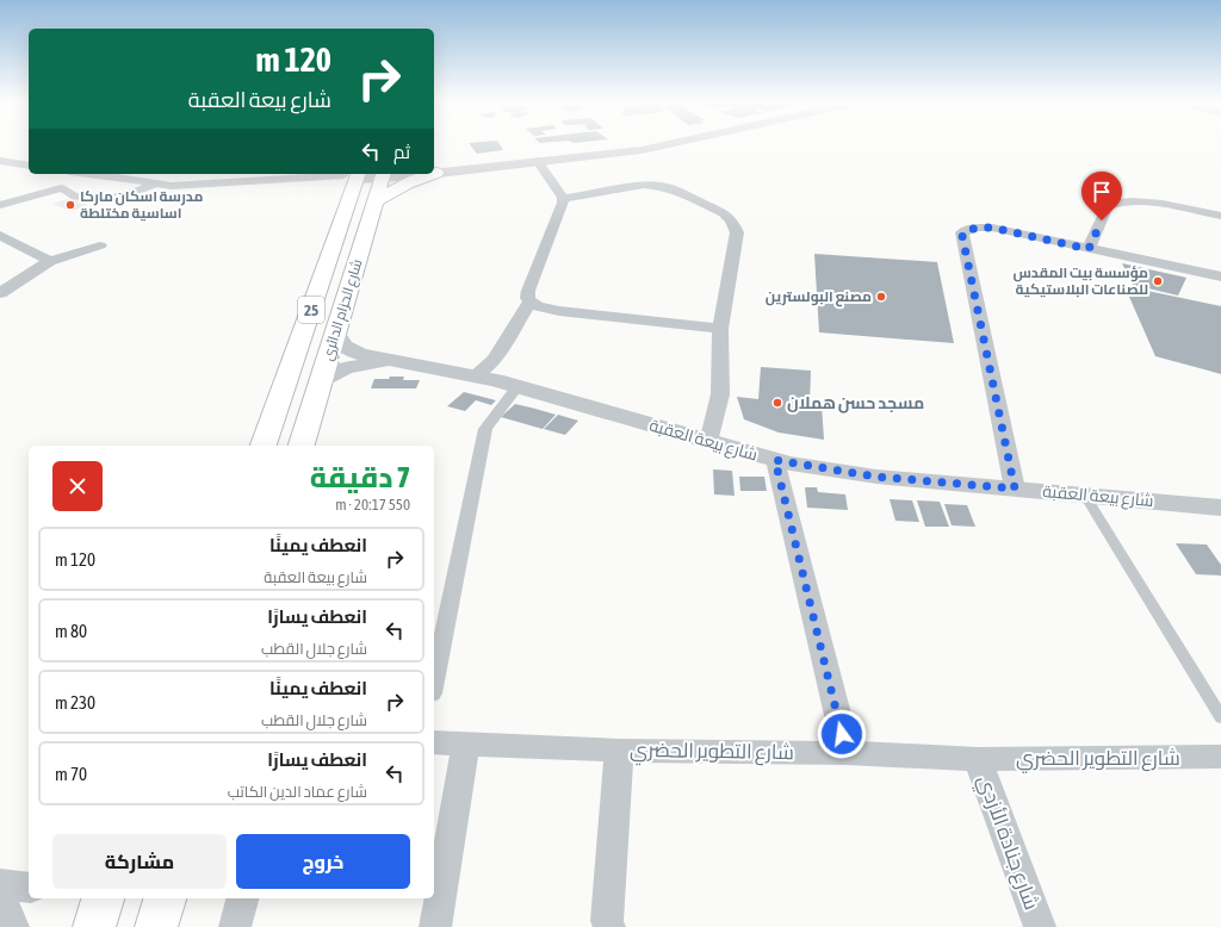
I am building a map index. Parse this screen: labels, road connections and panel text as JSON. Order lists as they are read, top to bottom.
{
  "streets": {
    "main road": ["25", "شارع الحزام الدائري"],
    "street": ["شارع بيعة العقبة", "شارع التطوير الحضري", "شارع جنادة الأزدي"]
  },
  "crossings": [
    ["شارع الحزام الدائري", "شارع بيعة العقبة"],
    ["شارع التطوير الحضري", "شارع جنادة الأزدي"]
  ],
  "places": [
    "مدرسة اسكان ماركا اساسية مختلطة",
    "مؤسسة بيت المقدس للصناعات البلاستيكية",
    "مصنع البولسترين",
    "مسجد حسن هملان"
  ],
  "page": {
    "turn": ["120 m", "شارع بيعة العقبة"],
    "then": "ثم",
    "heading": ["7 دقيقة", "550 m · 20:17"],
    "list": [
      {
        "name": "انعطف يمينًا",
        "note": "شارع بيعة العقبة",
        "value": "120 m"
      },
      {
        "name": "انعطف يسارًا",
        "note": "شارع جلال القطب",
        "value": "80 m"
      },
      {
        "name": "انعطف يمينًا",
        "note": "شارع جلال القطب",
        "value": "230 m"
      },
      {
        "name": "انعطف يسارًا",
        "note": "شارع عماد الدين الكاتب",
        "value": "70 m"
      }
    ],
    "buttons": ["خروج", "مشاركة"]
  }
}
